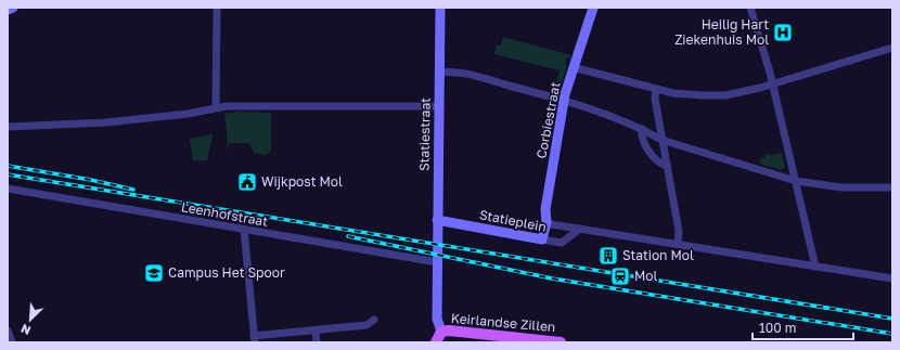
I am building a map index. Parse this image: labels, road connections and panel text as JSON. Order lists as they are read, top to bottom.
{
  "streets": {
    "main road": ["Keirlandse Zillen"],
    "street": [
      "Corbiestraat",
      "Statiestraat",
      "Leenhofstraat",
      "Statieplein"
    ]
  },
  "crossings": [
    ["Corbiestraat", "Statieplein"],
    ["Statiestraat", "Leenhofstraat"],
    ["Statiestraat", "Statieplein"],
    ["Statiestraat", "Keirlandse Zillen"]
  ],
  "places": {
    "hospital": ["Heilig Hart Ziekenhuis Mol"],
    "public building": ["Wijkpost Mol"],
    "building": ["Station Mol"],
    "school or university": ["Campus Het Spoor"],
    "station": ["Mol"]
  },
  "scale_bar": "100 m",
  "north": "bottom left"
}
